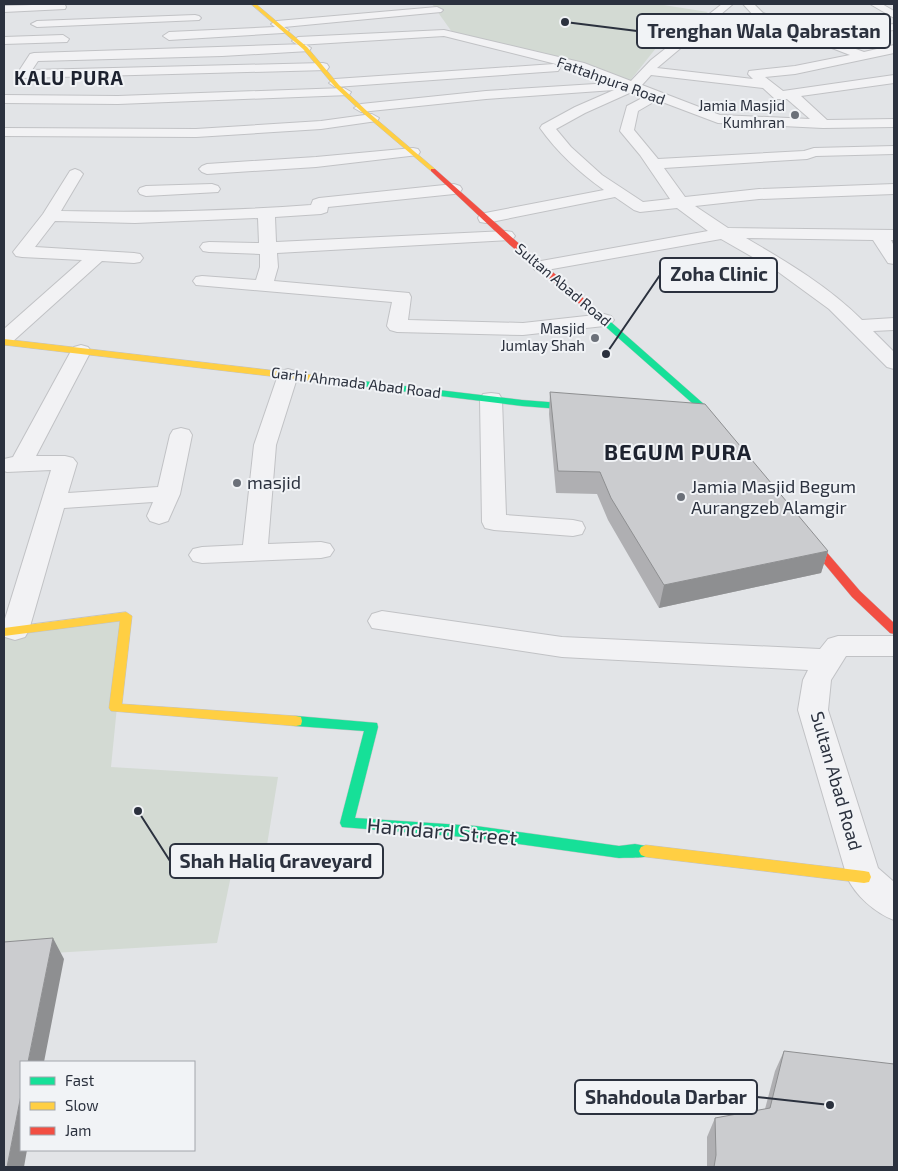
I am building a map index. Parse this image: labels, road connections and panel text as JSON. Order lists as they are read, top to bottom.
{
  "streets": {
    "street": [
      "Fattahpura Road",
      "Sultan Abad Road",
      "Garhi Ahmada Abad Road",
      "Hamdard Street"
    ]
  },
  "crossings": [
    ["Fattahpura Road", "Sultan Abad Road"],
    ["Sultan Abad Road", "Hamdard Street"]
  ],
  "districts": ["KALU PURA", "BEGUM PURA"],
  "places": [
    "Trenghan Wala Qabrastan",
    "Jamia Masjid Kumhran",
    "Masjid Jumlay Shah",
    "Zoha Clinic",
    "masjid",
    "Jamia Masjid Begum Aurangzeb Alamgir",
    "Shah Haliq Graveyard",
    "Shahdoula Darbar"
  ],
  "legend": ["Fast", "Slow", "Jam"]
}
